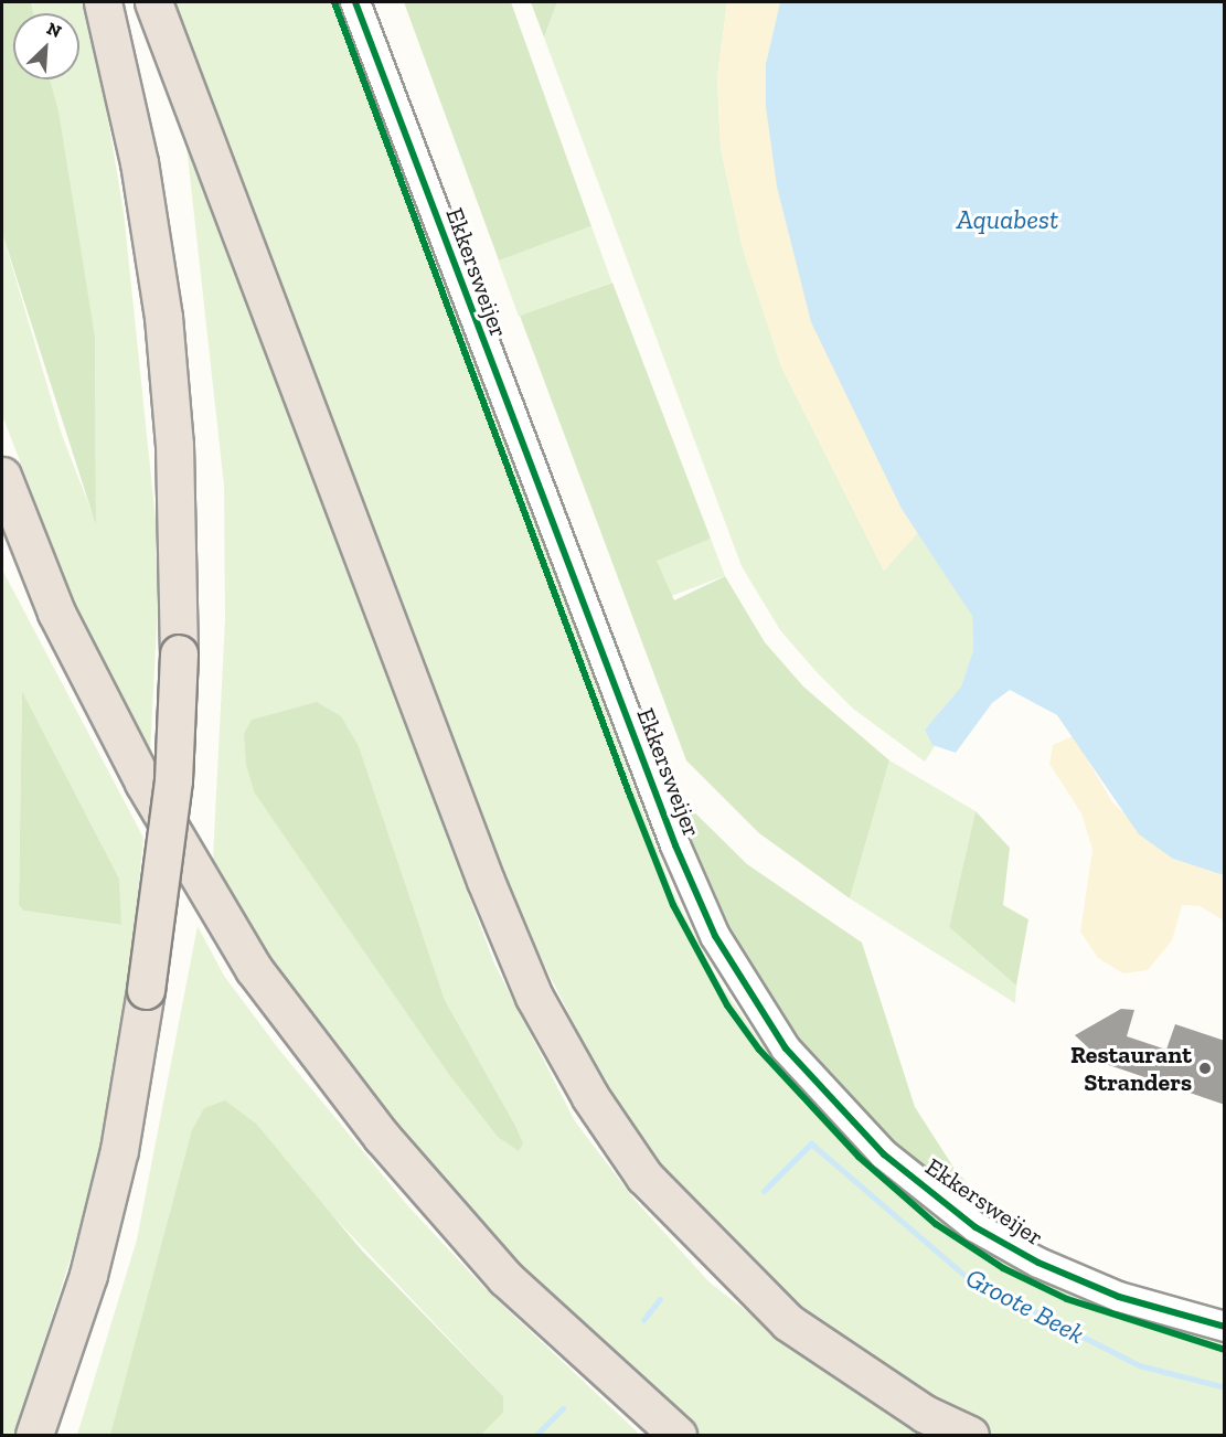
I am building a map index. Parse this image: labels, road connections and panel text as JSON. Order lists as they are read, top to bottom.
{
  "streets": {
    "street": ["Ekkersweijer"]
  },
  "water": ["Aquabest", "Groote Beek"],
  "places": ["Restaurant Stranders"],
  "north": "top right"
}
